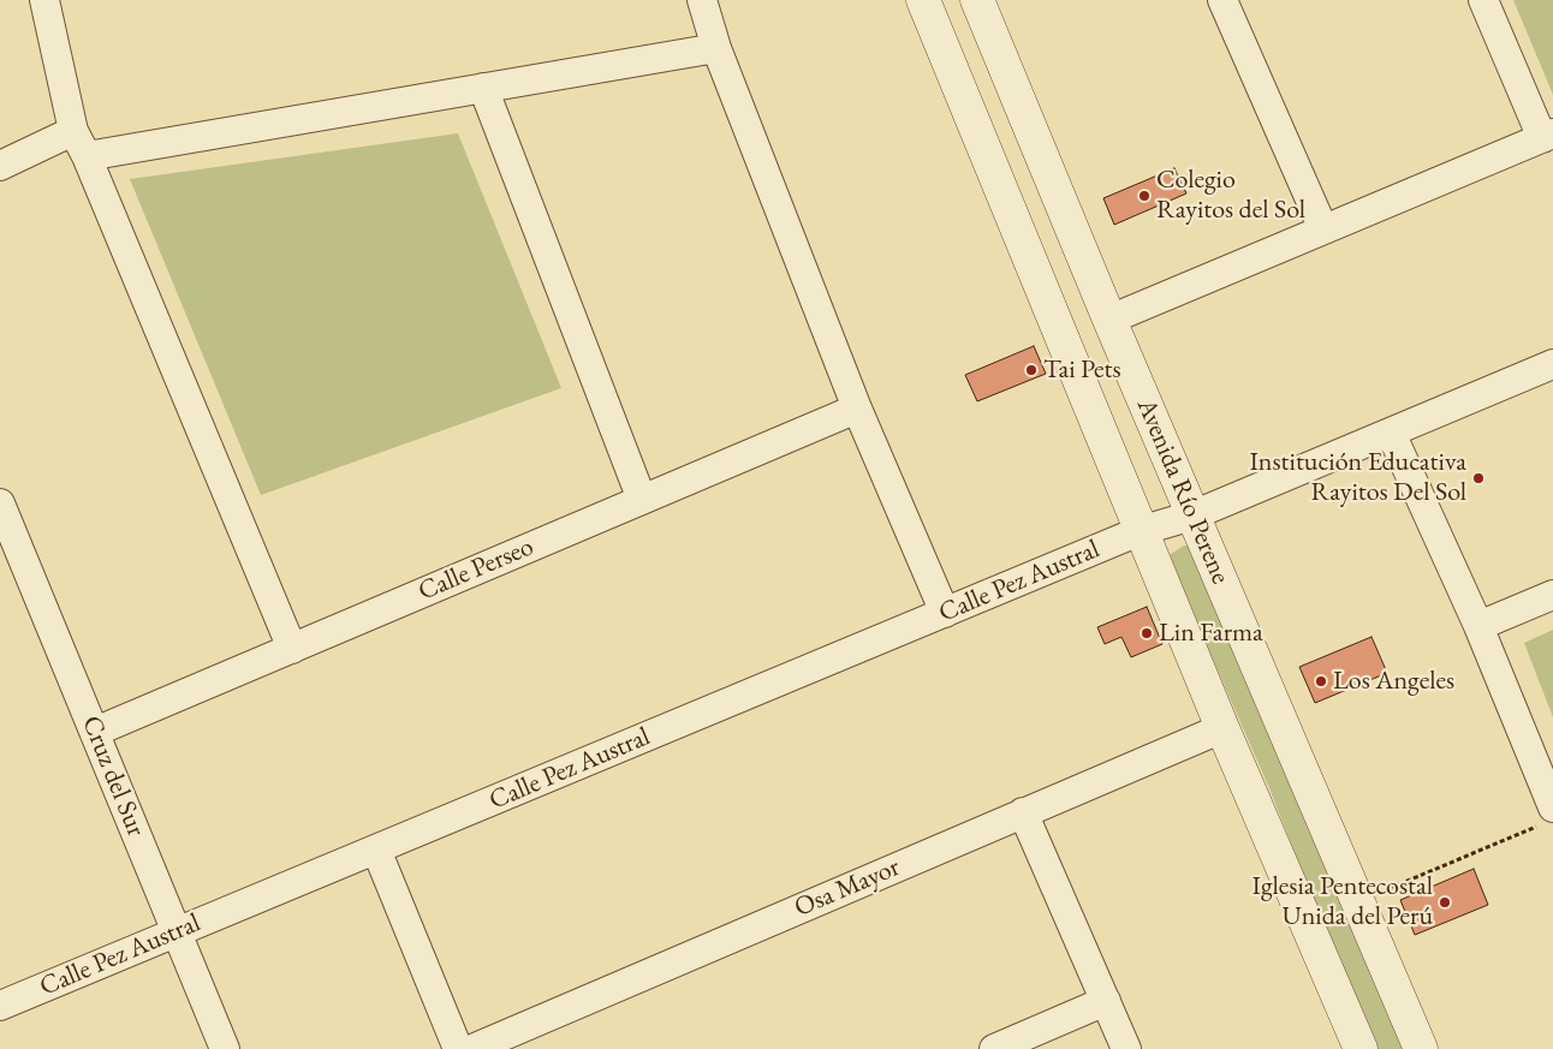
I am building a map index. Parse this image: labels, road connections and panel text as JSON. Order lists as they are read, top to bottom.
{
  "streets": {
    "street": [
      "Avenida Río Perene",
      "Calle Perseo",
      "Calle Pez Austral",
      "Cruz del Sur",
      "Osa Mayor"
    ]
  },
  "crossings": [
    ["Avenida Río Perene", "Calle Pez Austral"],
    ["Avenida Río Perene", "Osa Mayor"],
    ["Calle Perseo", "Cruz del Sur"],
    ["Calle Pez Austral", "Cruz del Sur"]
  ],
  "places": [
    "Colegio Rayitos del Sol",
    "Tai Pets",
    "Institución Educativa Rayitos Del Sol",
    "Lin Farma",
    "Los Angeles",
    "Iglesia Pentecostal Unida del Perú"
  ]
}
